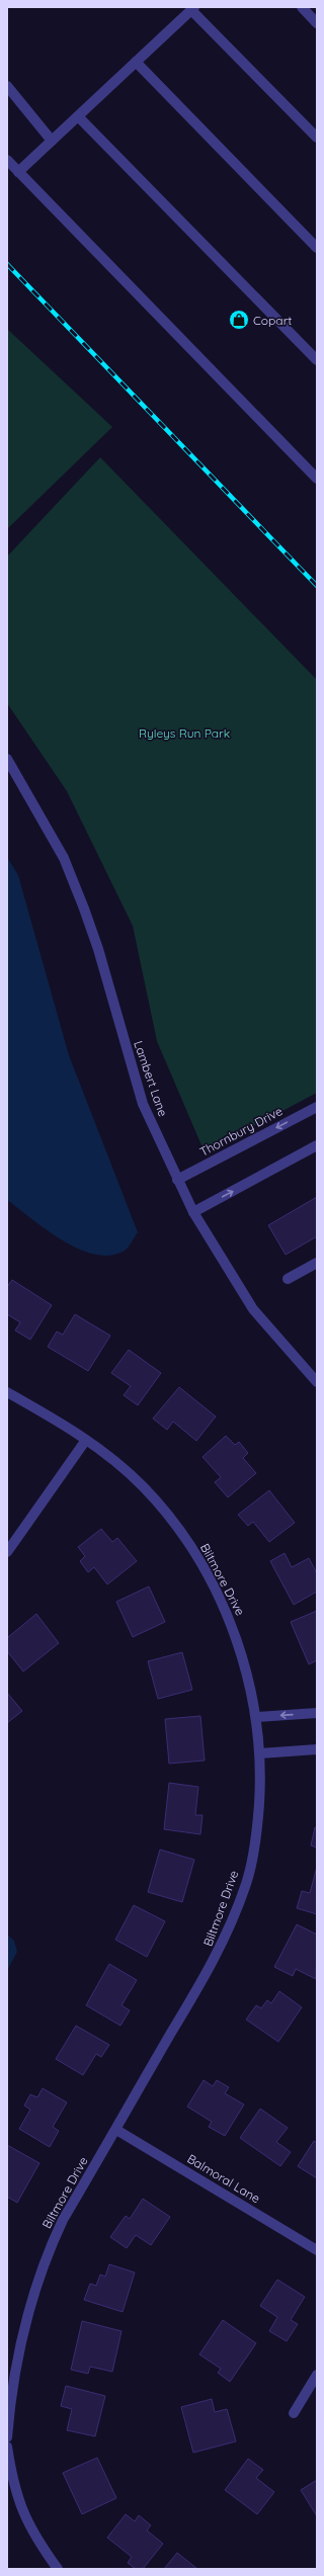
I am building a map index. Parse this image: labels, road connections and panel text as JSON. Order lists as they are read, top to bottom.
{
  "streets": {
    "street": [
      "Lambert Lane",
      "Thornbury Drive",
      "Biltmore Drive",
      "Balmoral Lane"
    ]
  },
  "crossings": [
    ["Lambert Lane", "Thornbury Drive"],
    ["Biltmore Drive", "Balmoral Lane"]
  ],
  "parks": ["Ryleys Run Park"],
  "places": {
    "shop": ["Copart"]
  }
}
